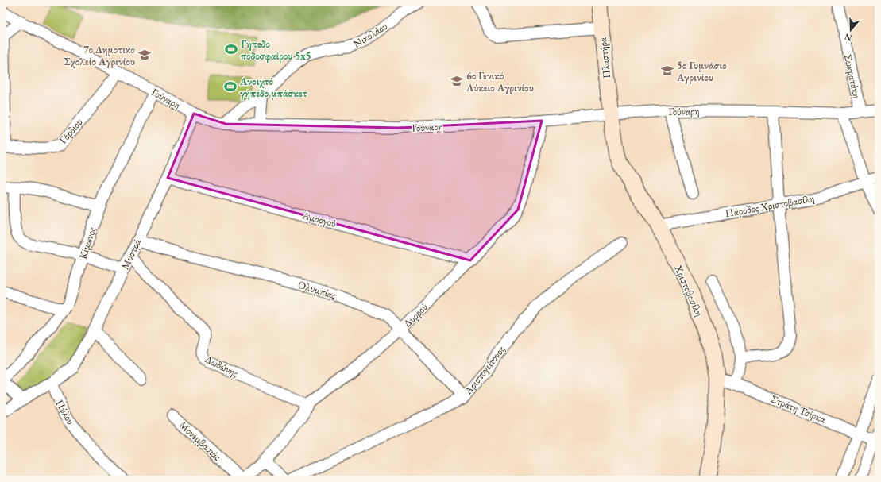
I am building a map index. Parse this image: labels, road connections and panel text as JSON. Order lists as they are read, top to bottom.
{
  "streets": {
    "main road": ["Πλαστήρα", "Χριστοβασίλη"],
    "street": [
      "Νικολάου",
      "Σωκρατάκη",
      "Γούναρη",
      "Γόρδιου",
      "Πάροδος Χριστοβασίλη",
      "Αμοργού",
      "Κίμωνος",
      "Μυστρά",
      "Ολυμπίας",
      "Δυρρού",
      "Δωδώνης",
      "Αριστογείτονος",
      "Στράτη Τσίρκα",
      "Πύλου",
      "Μονεμβασιάς"
    ]
  },
  "crossings": [
    ["Νικολάου", "Γούναρη"],
    ["Πλαστήρα", "Γούναρη"],
    ["Πλαστήρα", "Χριστοβασίλη"],
    ["Σωκρατάκη", "Γούναρη"],
    ["Γούναρη", "Γόρδιου"],
    ["Γούναρη", "Κίμωνος"],
    ["Γούναρη", "Μυστρά"],
    ["Γούναρη", "Χριστοβασίλη"],
    ["Γούναρη", "Δυρρού"],
    ["Πάροδος Χριστοβασίλη", "Χριστοβασίλη"],
    ["Αμοργού", "Μυστρά"],
    ["Αμοργού", "Δυρρού"],
    ["Μυστρά", "Ολυμπίας"],
    ["Μυστρά", "Δωδώνης"],
    ["Μυστρά", "Πύλου"],
    ["Ολυμπίας", "Δυρρού"],
    ["Ολυμπίας", "Αριστογείτονος"],
    ["Χριστοβασίλη", "Στράτη Τσίρκα"],
    ["Δυρρού", "Δωδώνης"],
    ["Δυρρού", "Μονεμβασιάς"]
  ],
  "places": {
    "sports": ["Γήπεδο ποδοσφαίρου 5x5", "Ανοιχτό γήπεδο μπάσκετ"],
    "school or university": ["7ο Δημοτικό Σχολείο Αγρινίου", "5ο Γυμνάσιο Αγρινίου", "6ο Γενικό Λύκειο Αγρινίου"]
  },
  "north": "bottom"
}
